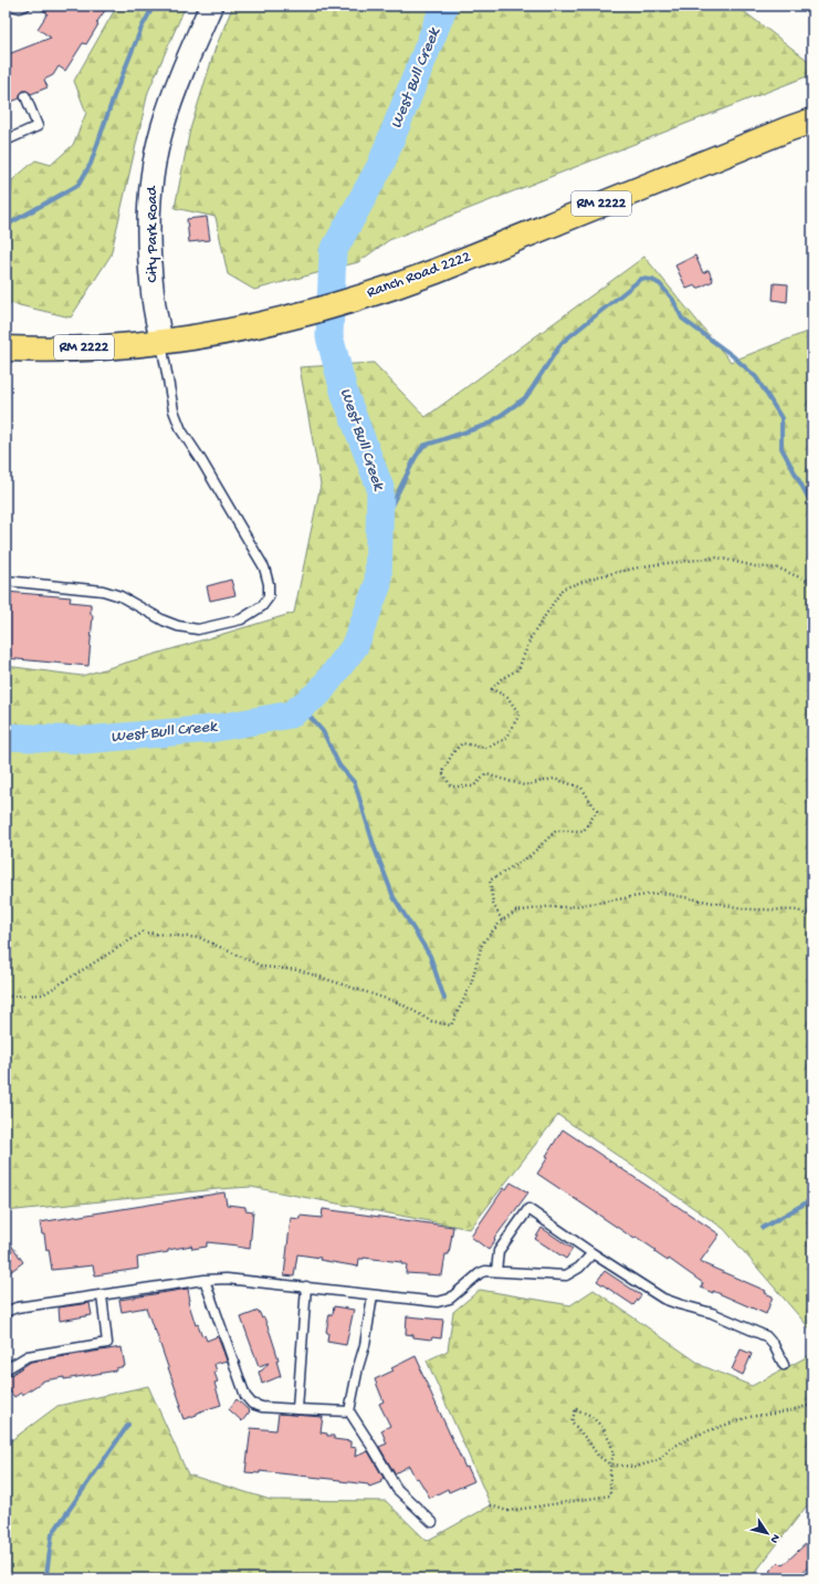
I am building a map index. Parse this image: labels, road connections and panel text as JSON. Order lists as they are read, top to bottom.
{
  "streets": {
    "main road": ["RM 2222", "Ranch Road 2222"],
    "street": ["City Park Road"]
  },
  "crossings": [
    ["City Park Road", "Ranch Road 2222"]
  ],
  "water": ["West Bull Creek"],
  "north": "bottom right"
}
